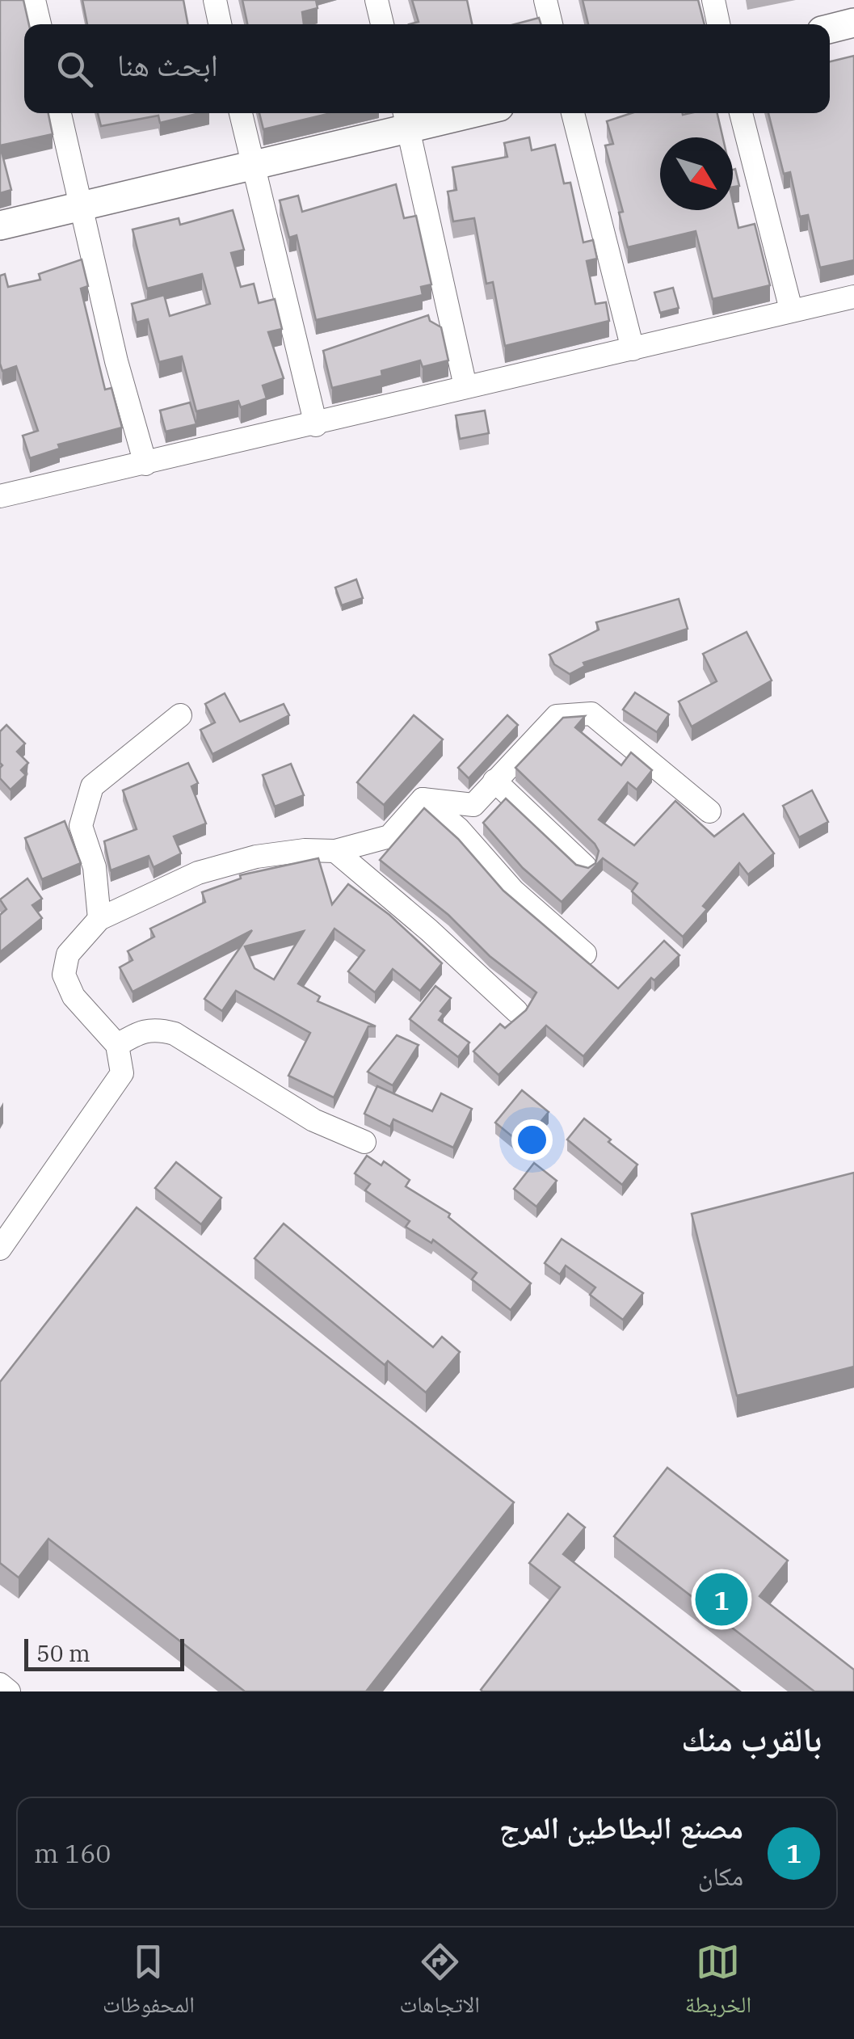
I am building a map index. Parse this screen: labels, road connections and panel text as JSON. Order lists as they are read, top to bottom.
{
  "scale_bar": "50 m",
  "north": "bottom right",
  "page": {
    "search": "ابحث هنا",
    "pins": "1",
    "scale": "50 m",
    "heading": "بالقرب منك",
    "list": [
      {
        "mark": "1",
        "name": "مصنع البطاطين المرج",
        "note": "مكان",
        "value": "160 m"
      }
    ],
    "nav": ["الخريطة", "الاتجاهات", "المحفوظات"]
  }
}
